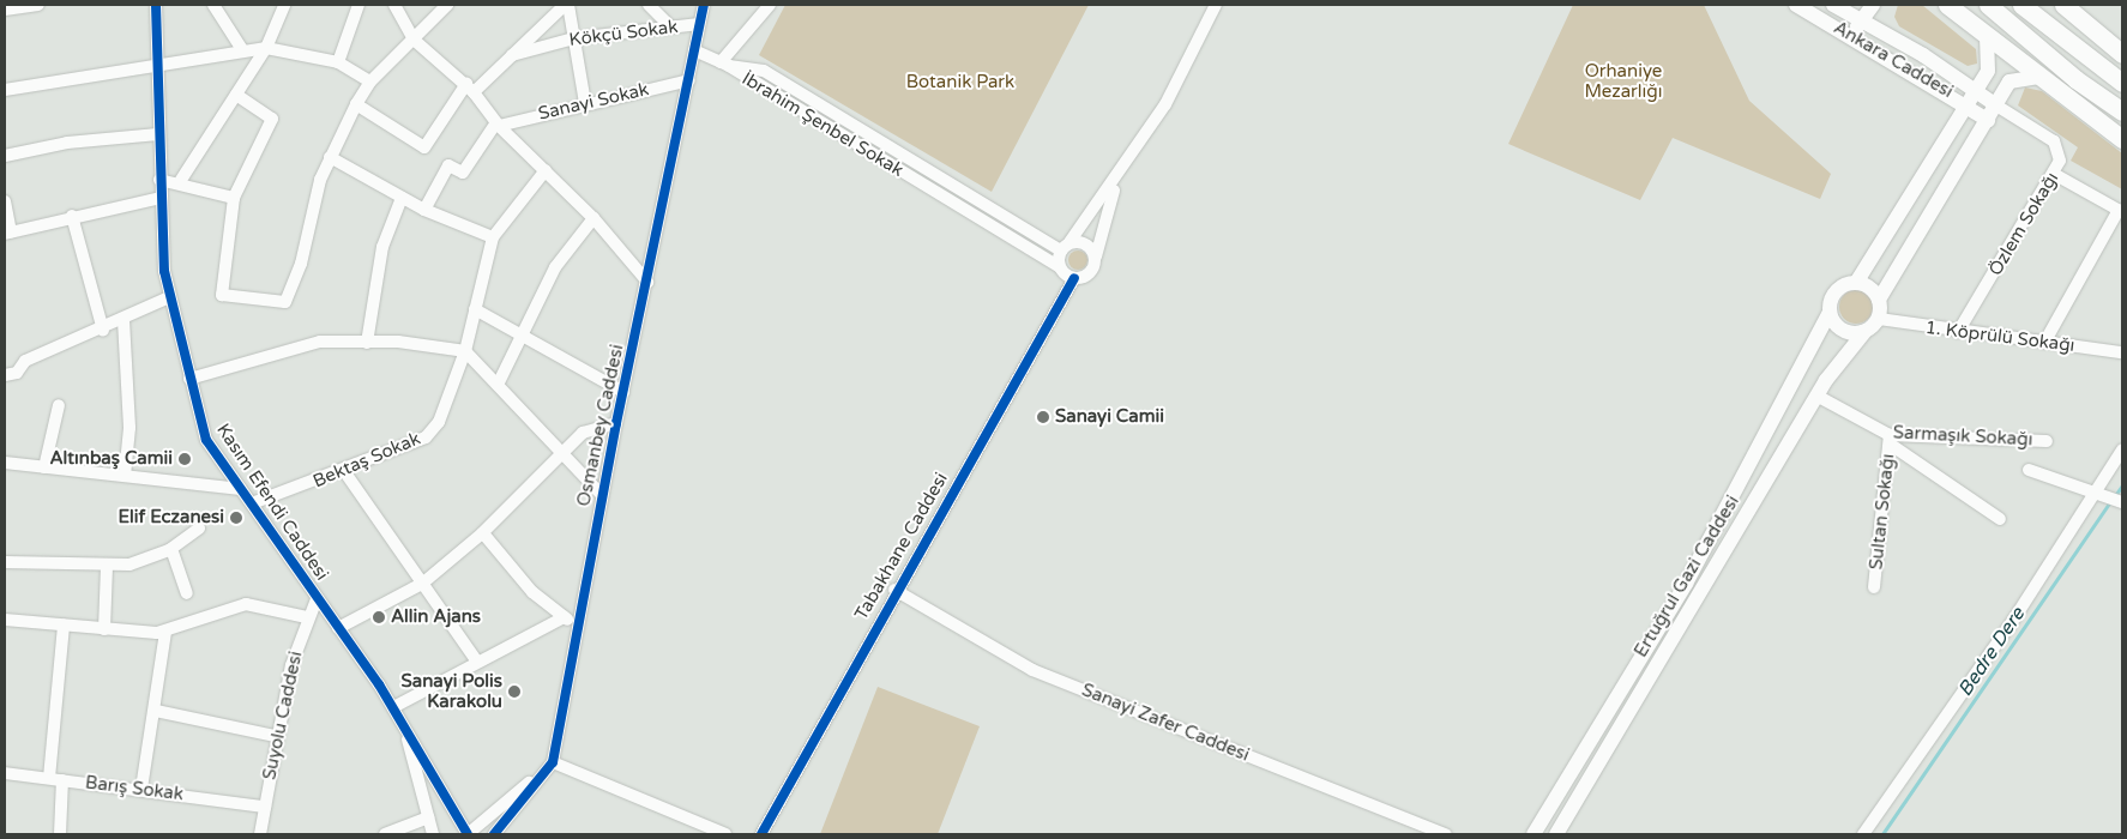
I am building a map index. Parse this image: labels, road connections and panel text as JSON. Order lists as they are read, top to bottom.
{
  "streets": {
    "main road": ["Ankara Caddesi", "Ertuğrul Gazi Caddesi"],
    "street": [
      "Kökçü Sokak",
      "Sanayi Sokak",
      "İbrahim Şenbel Sokak",
      "Özlem Sokağı",
      "1. Köprülü Sokağı",
      "Osmanbey Caddesi",
      "Sarmaşık Sokağı",
      "Bektaş Sokak",
      "Kasım Efendi Caddesi",
      "Sultan Sokağı",
      "Tabakhane Caddesi",
      "Suyolu Caddesi",
      "Sanayi Zafer Caddesi",
      "Barış Sokak"
    ]
  },
  "crossings": [
    ["Kökçü Sokak", "Osmanbey Caddesi"],
    ["Ankara Caddesi", "Özlem Sokağı"],
    ["Sanayi Sokak", "Osmanbey Caddesi"],
    ["İbrahim Şenbel Sokak", "Tabakhane Caddesi"],
    ["Özlem Sokağı", "1. Köprülü Sokağı"],
    ["1. Köprülü Sokağı", "Ertuğrul Gazi Caddesi"],
    ["Sarmaşık Sokağı", "Sultan Sokağı"],
    ["Sarmaşık Sokağı", "Ertuğrul Gazi Caddesi"],
    ["Bektaş Sokak", "Kasım Efendi Caddesi"],
    ["Kasım Efendi Caddesi", "Suyolu Caddesi"],
    ["Tabakhane Caddesi", "Sanayi Zafer Caddesi"],
    ["Suyolu Caddesi", "Barış Sokak"]
  ],
  "water": ["Bedre Dere"],
  "parks": ["Orhaniye Mezarlığı", "Botanik Park"],
  "places": [
    "Sanayi Camii",
    "Altınbaş Camii",
    "Elif Eczanesi",
    "Allin Ajans",
    "Sanayi Polis Karakolu"
  ]
}
